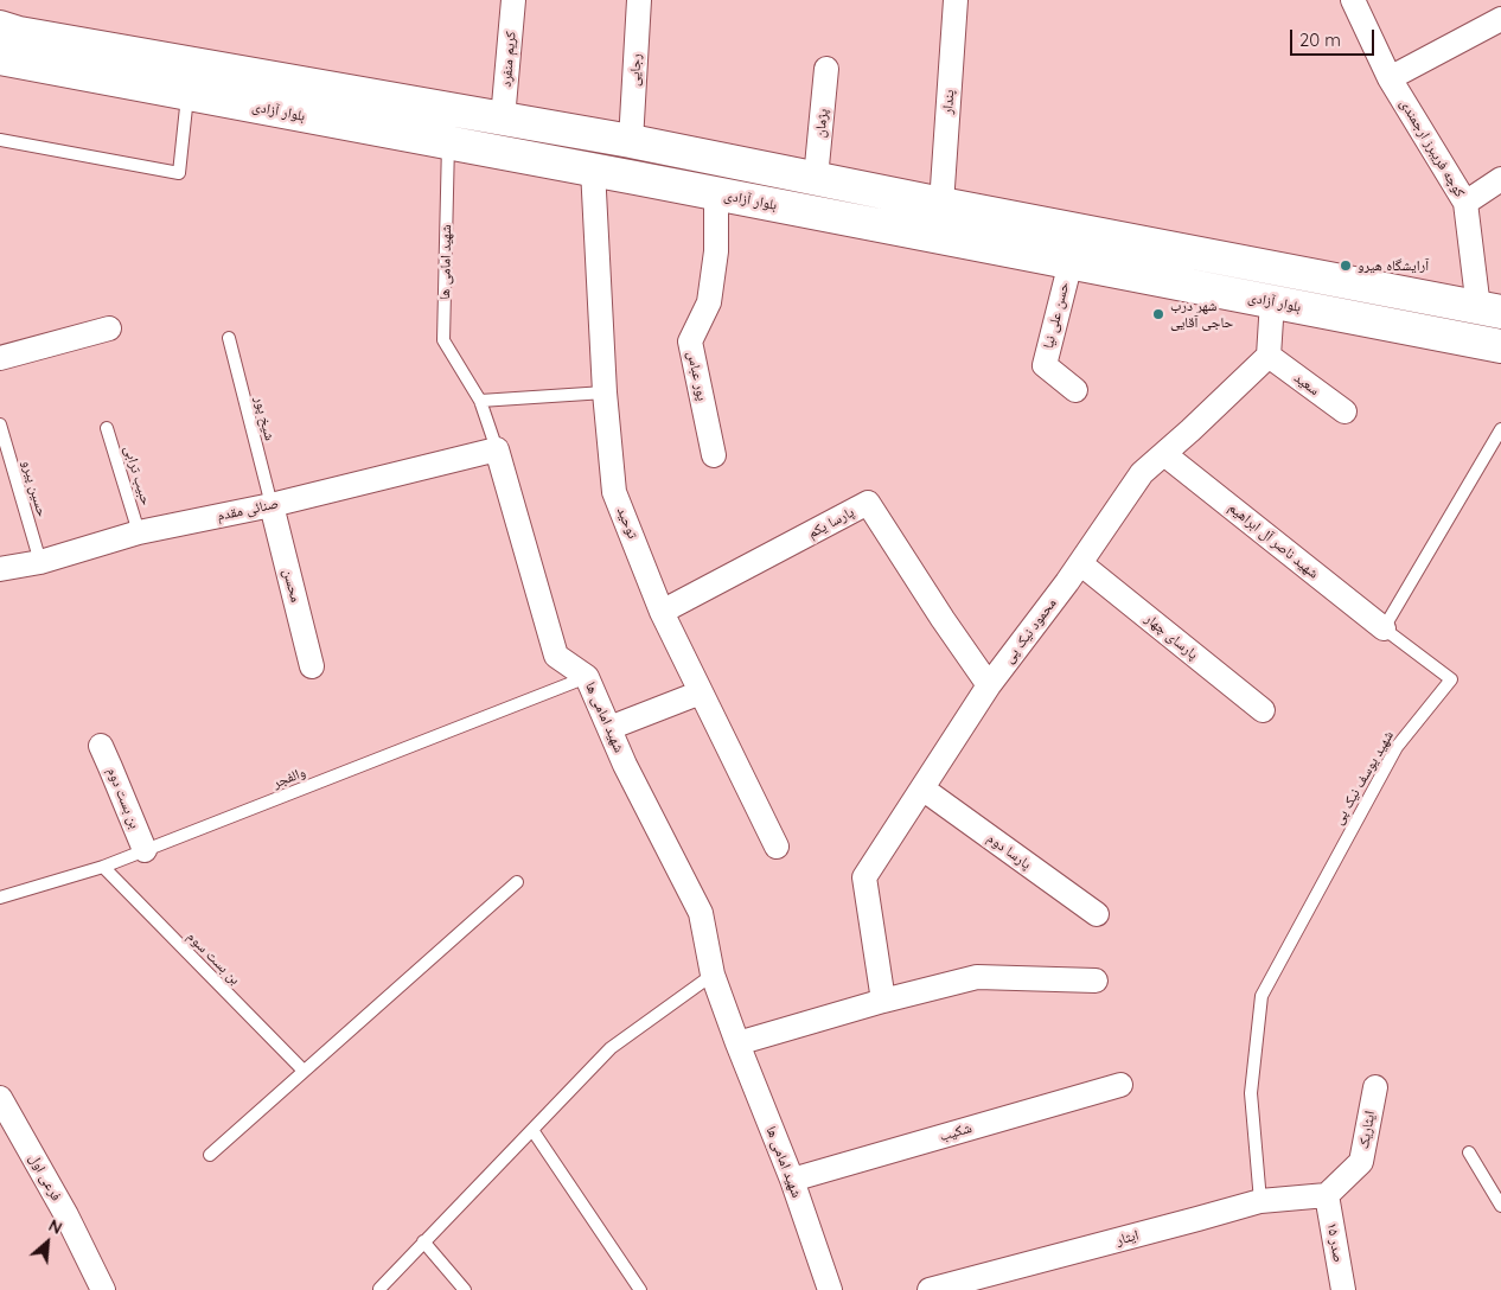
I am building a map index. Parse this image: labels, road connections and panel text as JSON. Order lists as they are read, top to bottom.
{
  "streets": {
    "main road": ["بلوار آزادی"],
    "street": [
      "کریم منفرد",
      "رجایی",
      "پندار",
      "پژمان",
      "کوچه فریبرز ارجمندی",
      "شهید امامی ها",
      "حسن علی نیا",
      "پور عباس",
      "سعید",
      "صنائی مقدم",
      "توحید",
      "پارسا یکم",
      "شهید ناصر آل ابراهیم",
      "محسن",
      "محمود نیک پی",
      "پارسای چهار",
      "بن بست دوم",
      "پارسا دوم",
      "ایثاریک",
      "شکیب",
      "فرعی اول",
      "ایثار",
      "صدر ۱۵"
    ],
    "lane": [
      "شیخ پور",
      "حبیب ترابی",
      "حسین پیرو",
      "والفجر",
      "شهید یوسف نیک پی",
      "بن بست سوم"
    ]
  },
  "crossings": [
    ["بلوار آزادی", "شهید امامی ها"],
    ["بلوار آزادی", "حسن علی نیا"],
    ["بلوار آزادی", "پور عباس"],
    ["بلوار آزادی", "توحید"],
    ["شهید امامی ها", "صنائی مقدم"],
    ["شهید امامی ها", "والفجر"],
    ["شهید امامی ها", "شکیب"],
    ["سعید", "محمود نیک پی"],
    ["شیخ پور", "صنائی مقدم"],
    ["شیخ پور", "محسن"],
    ["حبیب ترابی", "صنائی مقدم"],
    ["حسین پیرو", "صنائی مقدم"],
    ["صنائی مقدم", "محسن"],
    ["توحید", "پارسا یکم"],
    ["پارسا یکم", "محمود نیک پی"],
    ["شهید ناصر آل ابراهیم", "محمود نیک پی"],
    ["شهید ناصر آل ابراهیم", "شهید یوسف نیک پی"],
    ["محمود نیک پی", "پارسای چهار"],
    ["محمود نیک پی", "پارسا دوم"],
    ["والفجر", "بن بست دوم"],
    ["والفجر", "بن بست سوم"],
    ["شهید یوسف نیک پی", "ایثار"],
    ["ایثاریک", "ایثار"],
    ["ایثاریک", "صدر ۱۵"],
    ["ایثار", "صدر ۱۵"]
  ],
  "places": ["آرایشگاه هیرو", "شهر درب حاجی آقایی"],
  "scale_bar": "20 m",
  "north": "top right"
}
